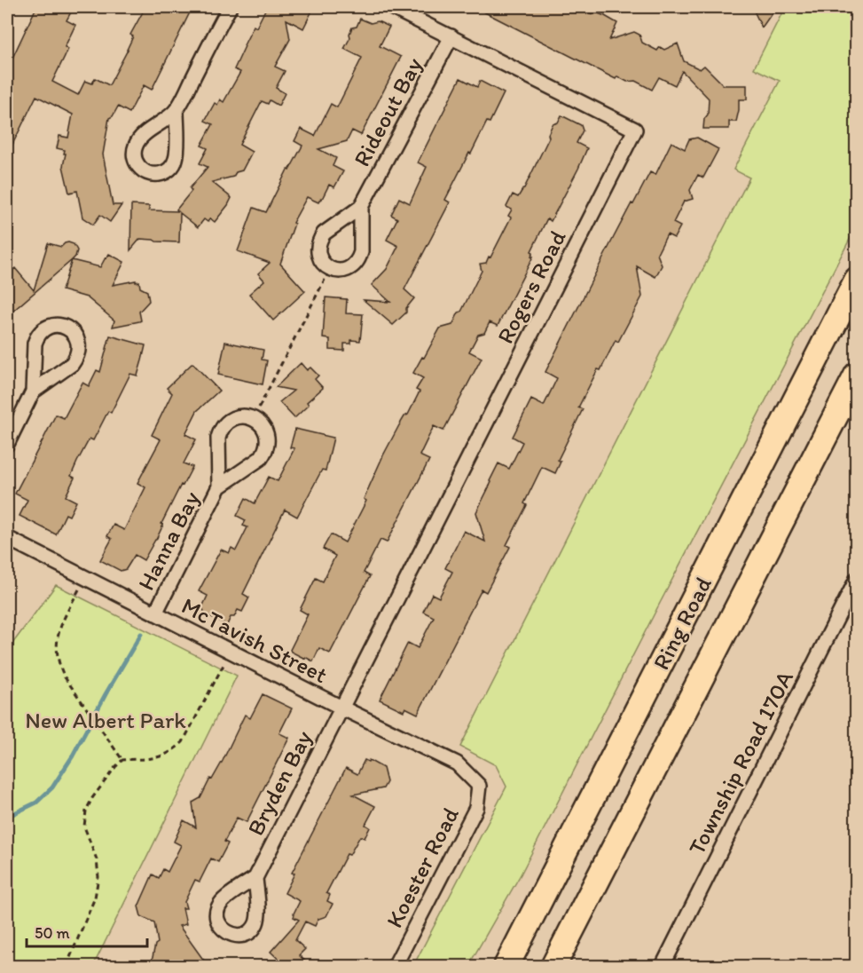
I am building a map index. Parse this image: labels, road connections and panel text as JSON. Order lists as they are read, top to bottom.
{
  "streets": {
    "highway": ["Ring Road"],
    "street": [
      "Rideout Bay",
      "Rogers Road",
      "Hanna Bay",
      "McTavish Street",
      "Township Road 170A",
      "Bryden Bay",
      "Koester Road"
    ]
  },
  "crossings": [
    ["Rideout Bay", "Rogers Road"],
    ["Rogers Road", "McTavish Street"],
    ["Rogers Road", "Bryden Bay"],
    ["Hanna Bay", "McTavish Street"],
    ["McTavish Street", "Bryden Bay"],
    ["McTavish Street", "Koester Road"]
  ],
  "parks": ["New Albert Park"],
  "scale_bar": "50 m"
}
